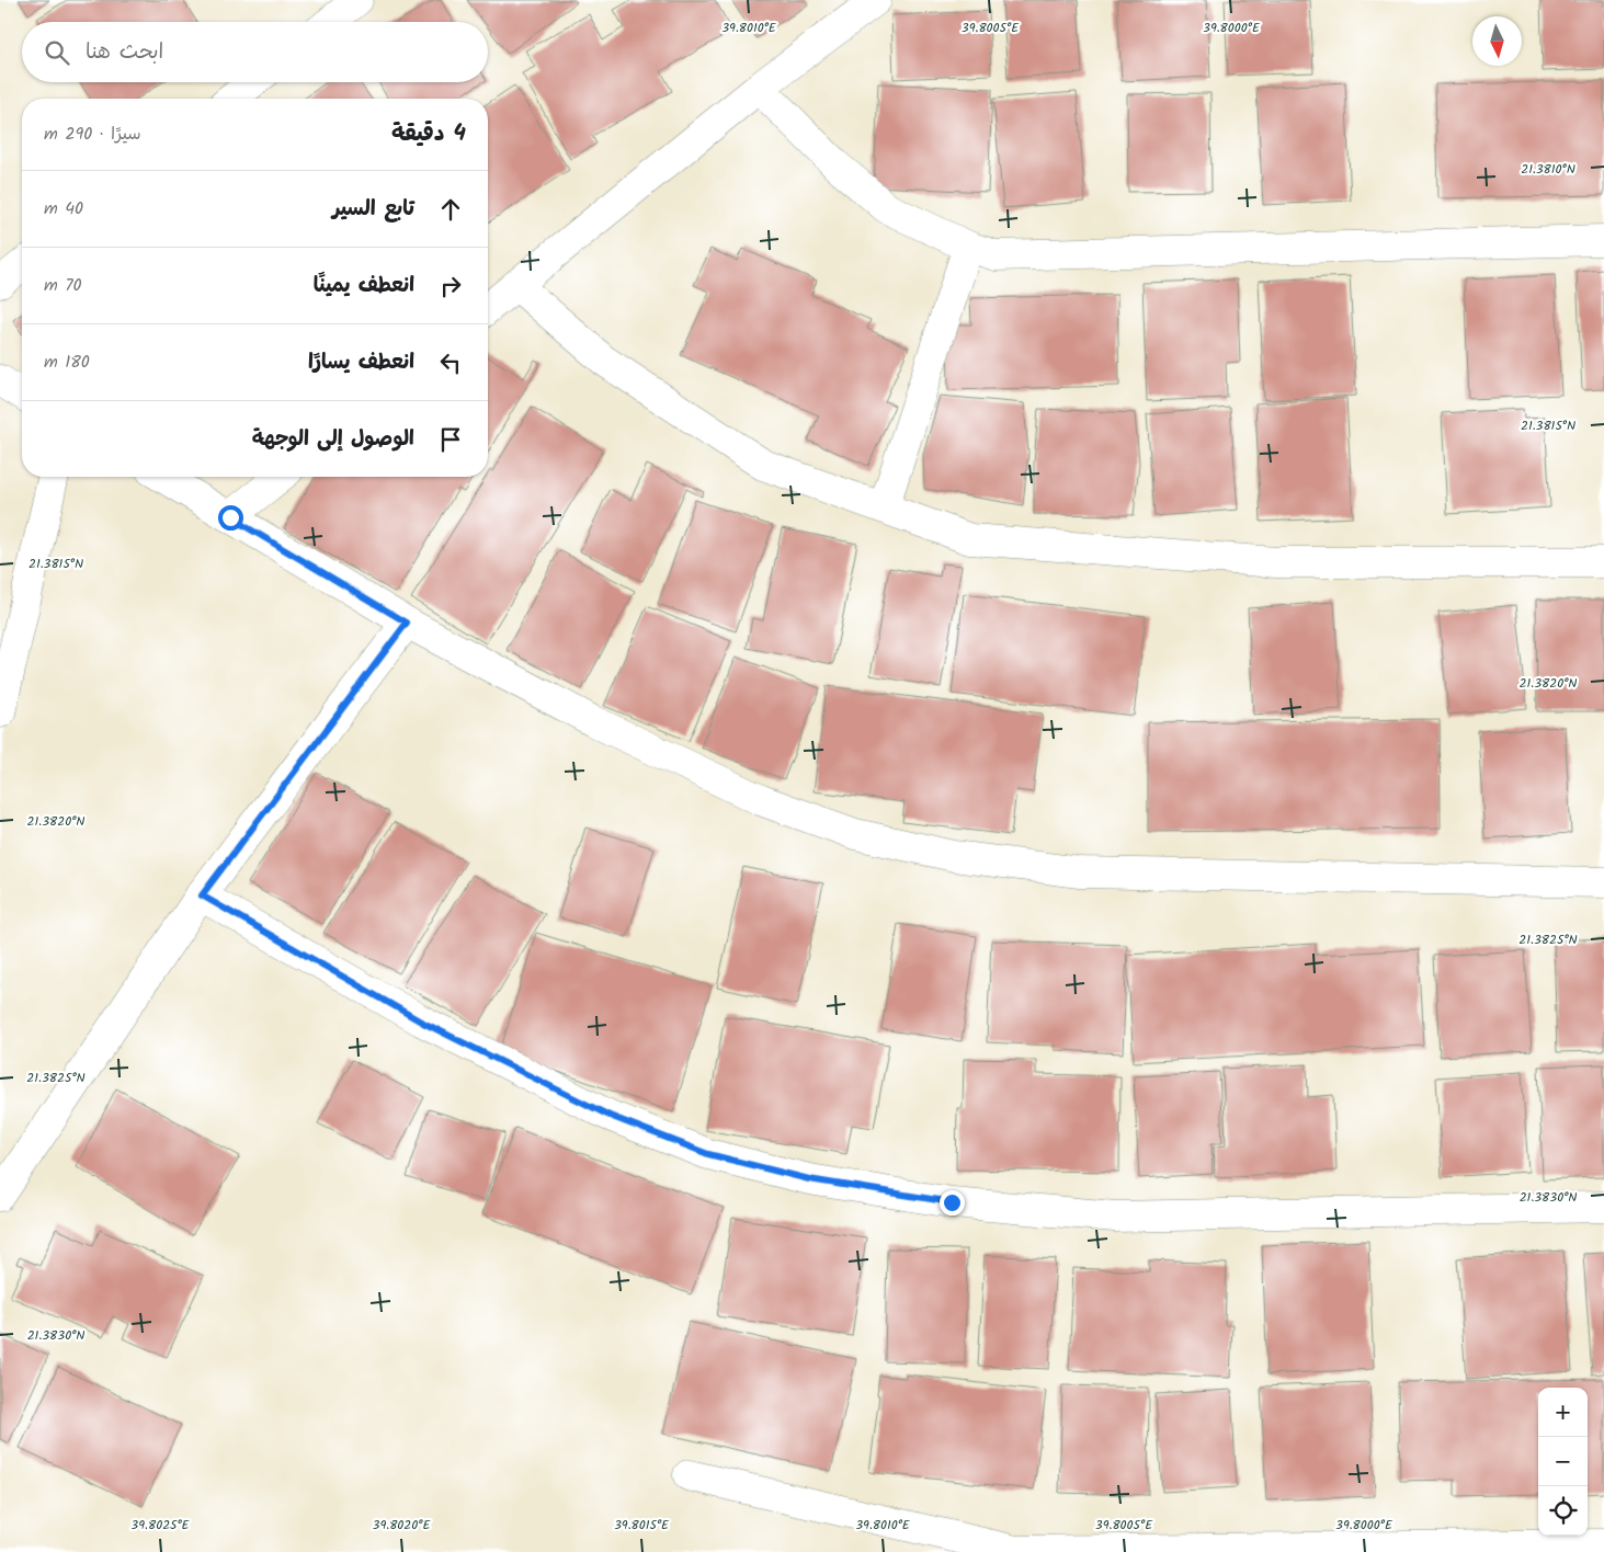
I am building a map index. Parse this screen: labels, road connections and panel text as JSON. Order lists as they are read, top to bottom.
{
  "north": "bottom",
  "page": {
    "search": "ابحث هنا",
    "heading": ["4 دقيقة", "سيرًا · 290 m"],
    "list": [
      ["تابع السير", "40 m"],
      ["انعطف يمينًا", "70 m"],
      ["انعطف يسارًا", "180 m"],
      "الوصول إلى الوجهة"
    ],
    "map_buttons": ["+", "−"]
  },
  "coordinates": [
    "39.8010°E",
    "39.8005°E",
    "39.8000°E",
    "21.3810°N",
    "21.3815°N",
    "21.3820°N",
    "21.3825°N",
    "21.3830°N",
    "39.8025°E",
    "39.8020°E",
    "39.8015°E"
  ]
}
